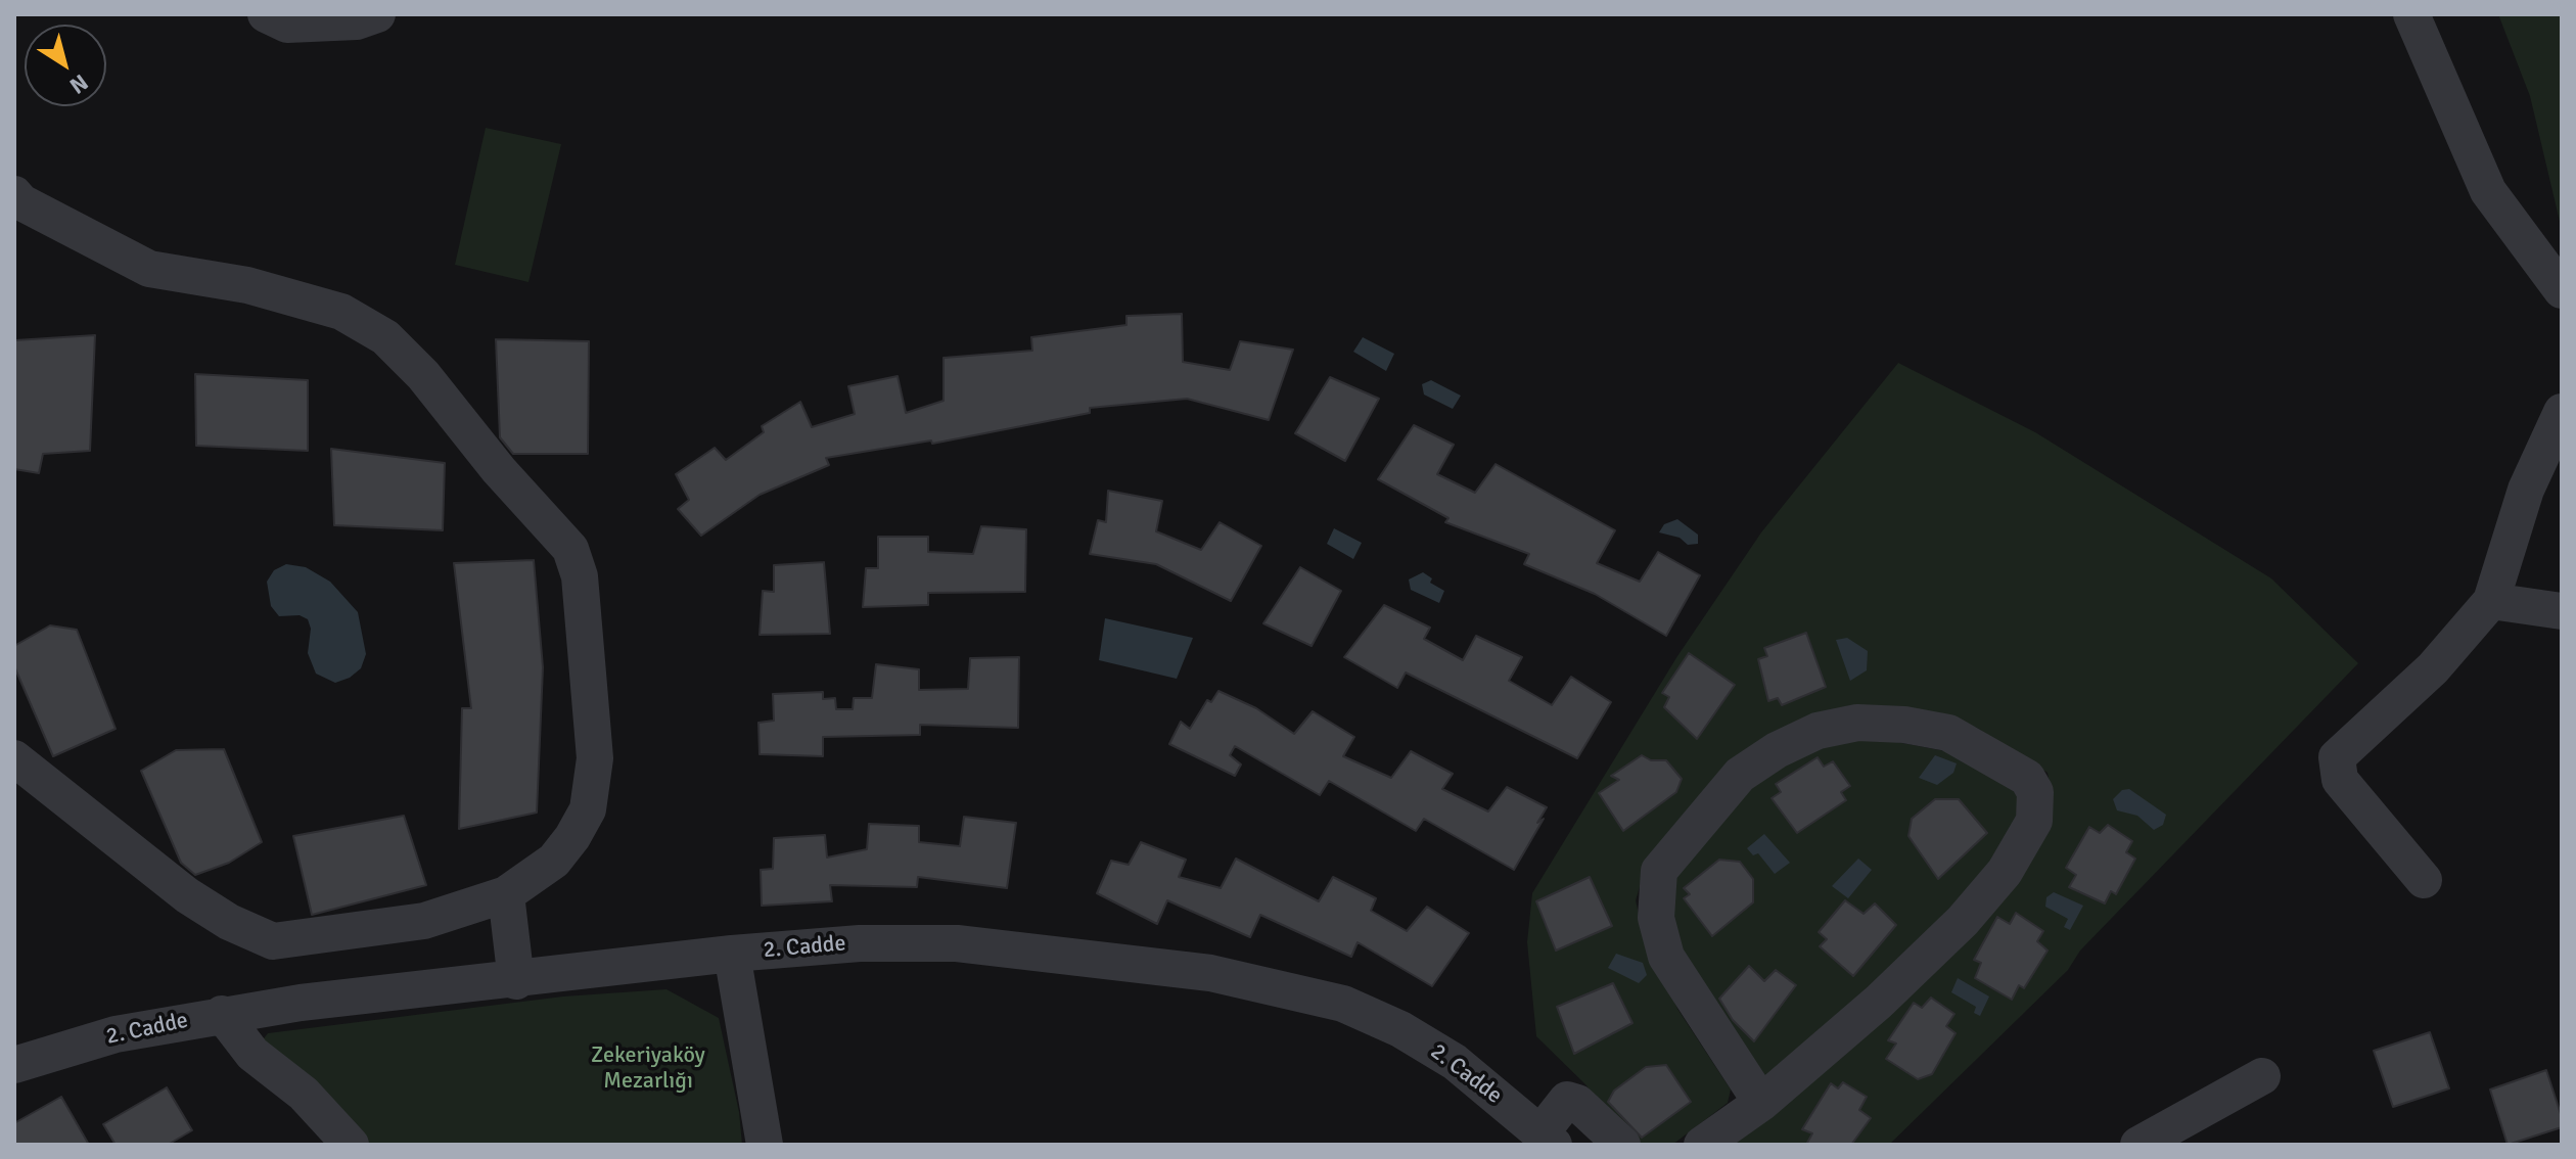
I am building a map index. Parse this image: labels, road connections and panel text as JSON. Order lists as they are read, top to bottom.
{
  "streets": {
    "street": ["2. Cadde"]
  },
  "parks": ["Zekeriyaköy Mezarlığı"],
  "north": "bottom right"
}
